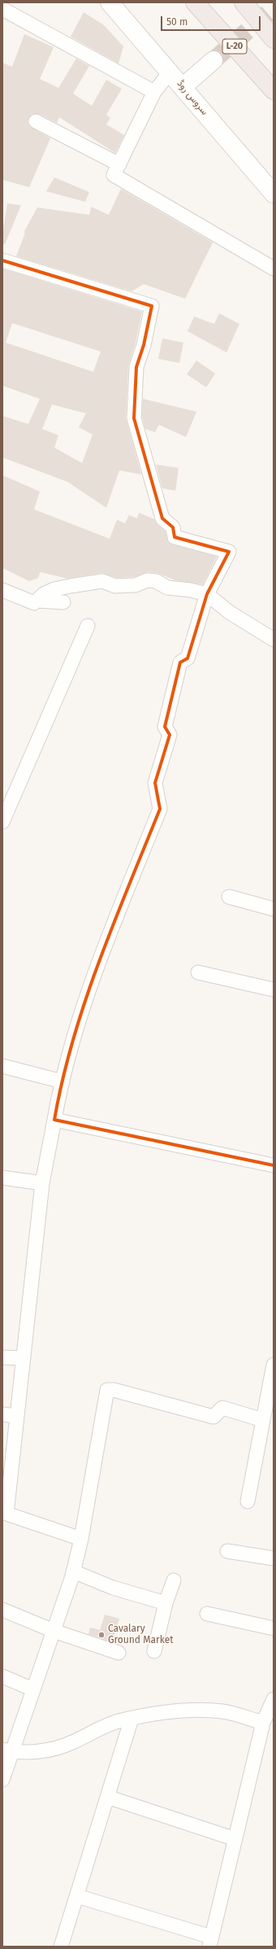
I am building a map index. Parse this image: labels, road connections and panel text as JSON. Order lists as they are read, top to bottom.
{
  "streets": {
    "highway": ["L-20"],
    "street": ["سروس روڈ"]
  },
  "places": ["Cavalary Ground Market"],
  "scale_bar": "50 m"
}
